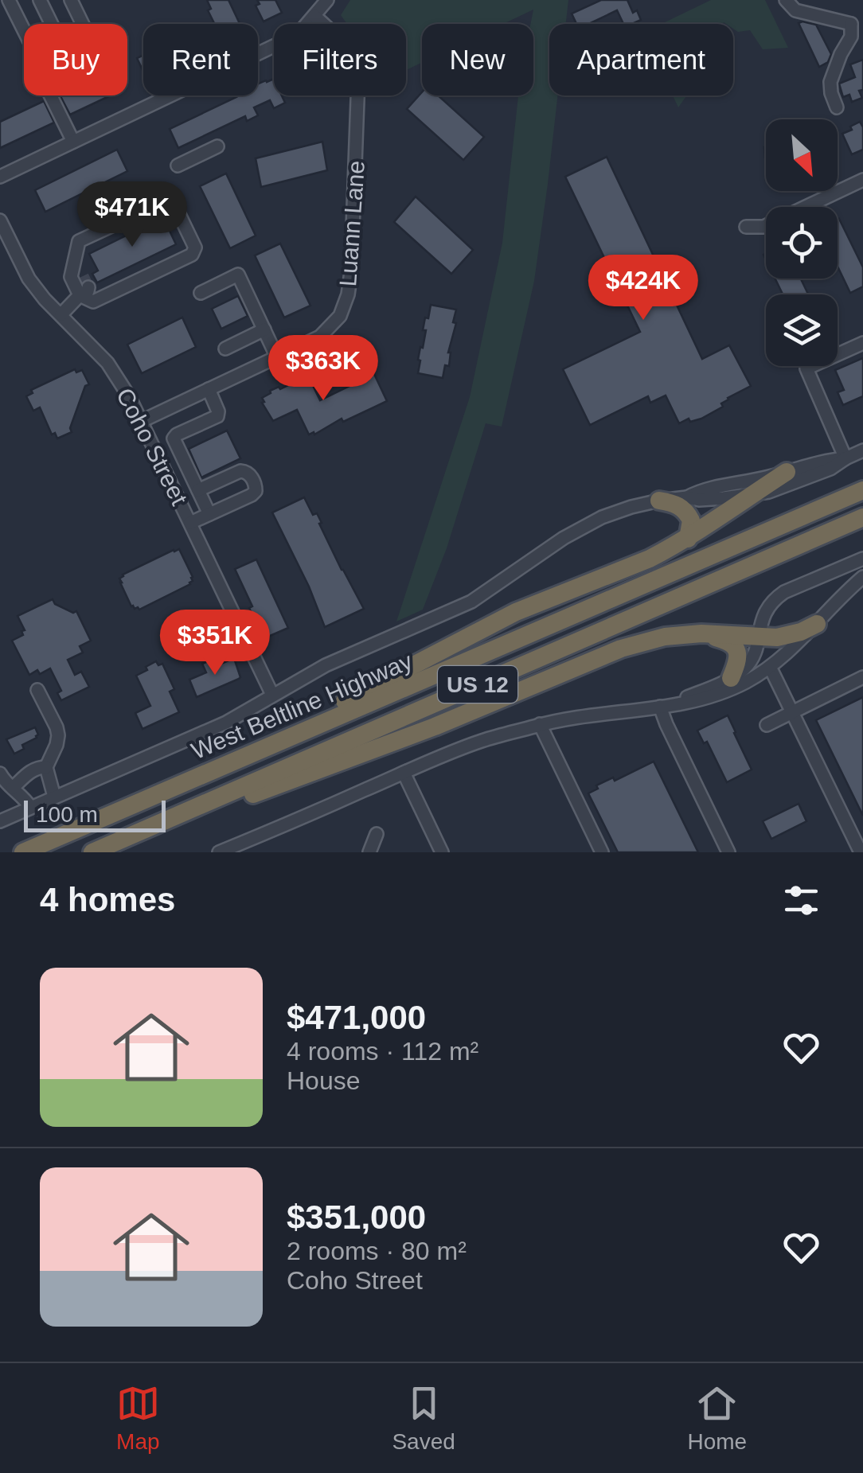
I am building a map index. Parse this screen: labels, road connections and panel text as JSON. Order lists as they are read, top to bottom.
{
  "streets": {
    "highway": ["US 12", "West Beltline Highway"],
    "street": ["Luann Lane", "Coho Street"]
  },
  "crossings": [
    ["Luann Lane", "Coho Street"]
  ],
  "scale_bar": "100 m",
  "north": "bottom right",
  "page": {
    "chip": [
      "Buy",
      "Rent",
      "Filters",
      "New",
      "Apartment"
    ],
    "price": [
      "$471K",
      "$424K",
      "$363K",
      "$351K"
    ],
    "scale": "100 m",
    "heading": "4 homes",
    "list": [
      {
        "name": "$471,000",
        "note": "4 rooms · 112 m² · House"
      },
      {
        "name": "$351,000",
        "note": "2 rooms · 80 m² · Coho Street"
      }
    ],
    "tabs": ["Map", "Saved", "Home"]
  }
}
